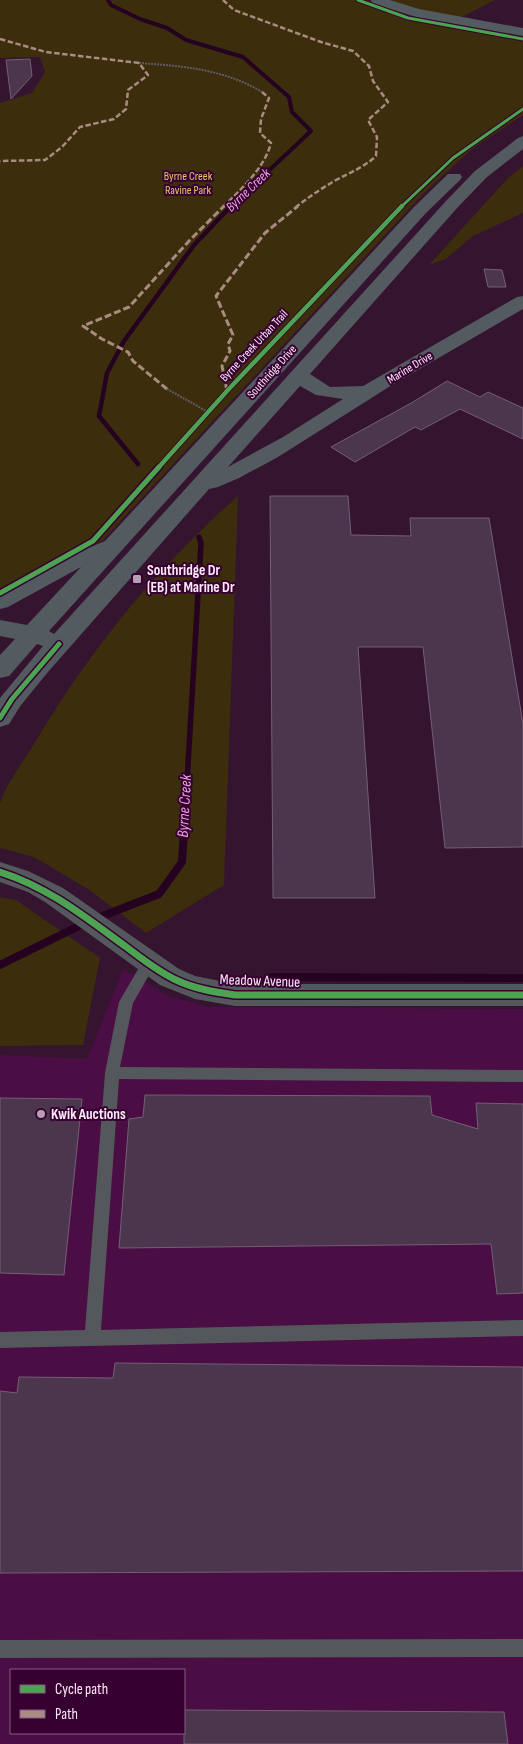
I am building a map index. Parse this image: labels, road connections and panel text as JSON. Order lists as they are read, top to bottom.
{
  "streets": {
    "main road": ["Marine Drive", "Southridge Drive"],
    "street": ["Meadow Avenue"],
    "cycle path": ["Byrne Creek Urban Trail"]
  },
  "crossings": [
    ["Marine Drive", "Southridge Drive"]
  ],
  "water": ["Byrne Creek"],
  "parks": ["Byrne Creek Ravine Park"],
  "places": {
    "transit": ["Southridge Dr (EB) at Marine Dr"],
    "other": ["Kwik Auctions"]
  },
  "legend": ["Cycle path", "Path"]
}
